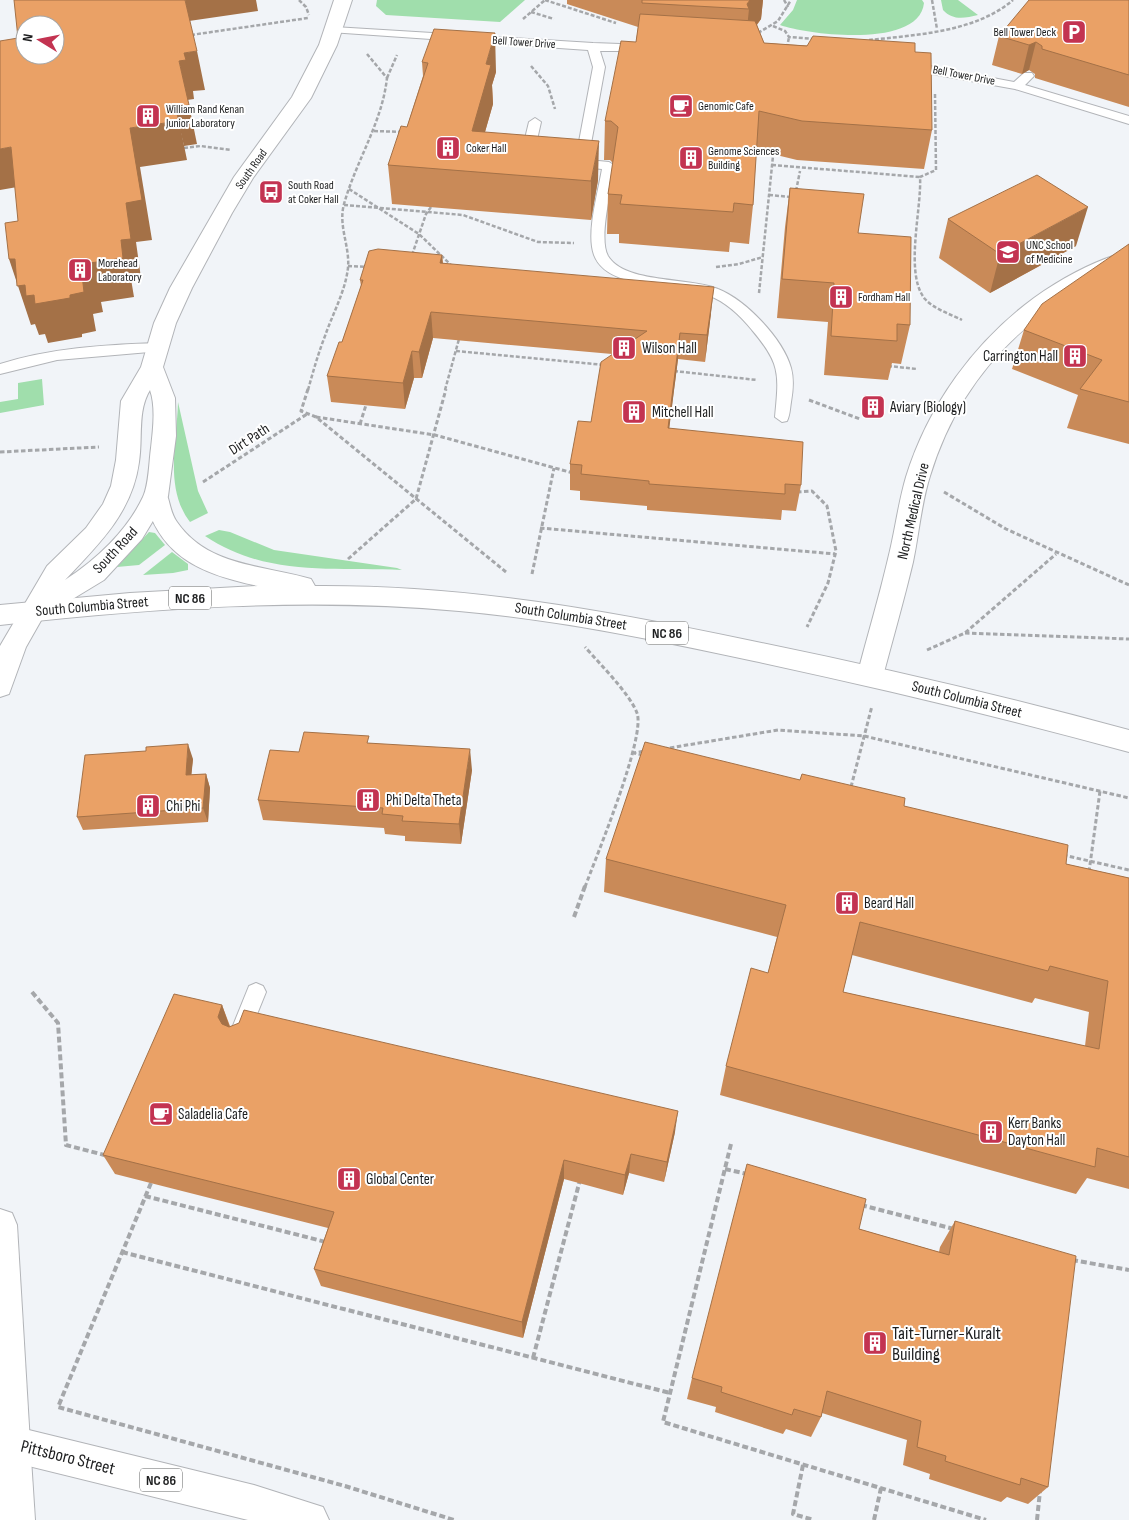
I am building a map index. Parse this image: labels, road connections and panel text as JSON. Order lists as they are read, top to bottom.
{
  "streets": {
    "main road": [
      "South Road",
      "North Medical Drive",
      "NC 86",
      "South Columbia Street",
      "Pittsboro Street"
    ],
    "lane": ["Bell Tower Drive"],
    "path": ["Dirt Path"]
  },
  "crossings": [
    ["Bell Tower Drive", "South Road"],
    ["South Road", "South Columbia Street"],
    ["North Medical Drive", "South Columbia Street"]
  ],
  "places": {
    "parking": ["Bell Tower Deck"],
    "cafe": ["Genomic Cafe", "Saladelia Cafe"],
    "building": [
      "William Rand Kenan Junior Laboratory",
      "Coker Hall",
      "Genome Sciences Building",
      "Morehead Laboratory",
      "Fordham Hall",
      "Wilson Hall",
      "Carrington Hall",
      "Aviary (Biology)",
      "Mitchell Hall",
      "Phi Delta Theta",
      "Chi Phi",
      "Beard Hall",
      "Kerr Banks Dayton Hall",
      "Global Center",
      "Tait-Turner-Kuralt Building"
    ],
    "bus stop": ["South Road at Coker Hall"],
    "school or university": ["UNC School of Medicine"]
  },
  "north": "left"
}
